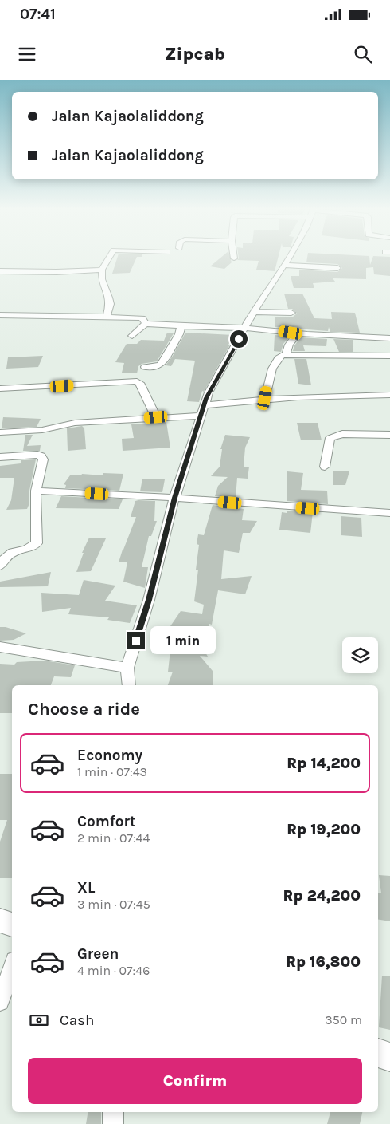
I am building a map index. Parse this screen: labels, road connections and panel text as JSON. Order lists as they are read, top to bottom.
{
  "page": {
    "status": "07:41",
    "header": "Zipcab",
    "banner": ["Jalan Kajaolaliddong", "Jalan Kajaolaliddong"],
    "bubble": "1 min",
    "heading": "Choose a ride",
    "list": [
      {
        "name": "Economy",
        "note": "1 min · 07:43",
        "value": "Rp 14,200"
      },
      {
        "name": "Comfort",
        "note": "2 min · 07:44",
        "value": "Rp 19,200"
      },
      {
        "name": "XL",
        "note": "3 min · 07:45",
        "value": "Rp 24,200"
      },
      {
        "name": "Green",
        "note": "4 min · 07:46",
        "value": "Rp 16,800"
      }
    ],
    "pay": ["Cash", "350 m"],
    "buttons": "Confirm"
  }
}
